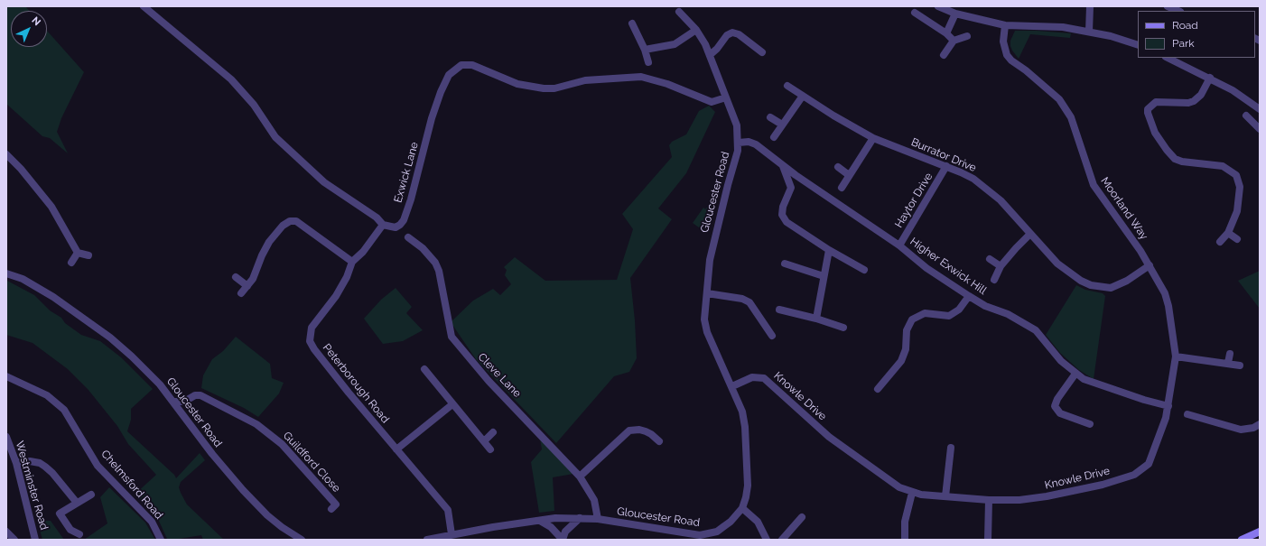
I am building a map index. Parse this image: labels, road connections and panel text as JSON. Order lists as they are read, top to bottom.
{
  "streets": {
    "street": [
      "Burrator Drive",
      "Exwick Lane",
      "Gloucester Road",
      "Haytor Drive",
      "Moorland Way",
      "Higher Exwick Hill",
      "Cleve Lane",
      "Peterborough Road",
      "Knowle Drive",
      "Guildford Close",
      "Chelmsford Road",
      "Westminster Road"
    ]
  },
  "crossings": [
    ["Burrator Drive", "Haytor Drive"],
    ["Burrator Drive", "Moorland Way"],
    ["Exwick Lane", "Gloucester Road"],
    ["Exwick Lane", "Peterborough Road"],
    ["Gloucester Road", "Higher Exwick Hill"],
    ["Gloucester Road", "Cleve Lane"],
    ["Gloucester Road", "Peterborough Road"],
    ["Gloucester Road", "Knowle Drive"],
    ["Gloucester Road", "Guildford Close"],
    ["Haytor Drive", "Higher Exwick Hill"],
    ["Moorland Way", "Higher Exwick Hill"],
    ["Moorland Way", "Knowle Drive"],
    ["Higher Exwick Hill", "Knowle Drive"]
  ],
  "legend": ["Road", "Park"],
  "north": "top right"
}
